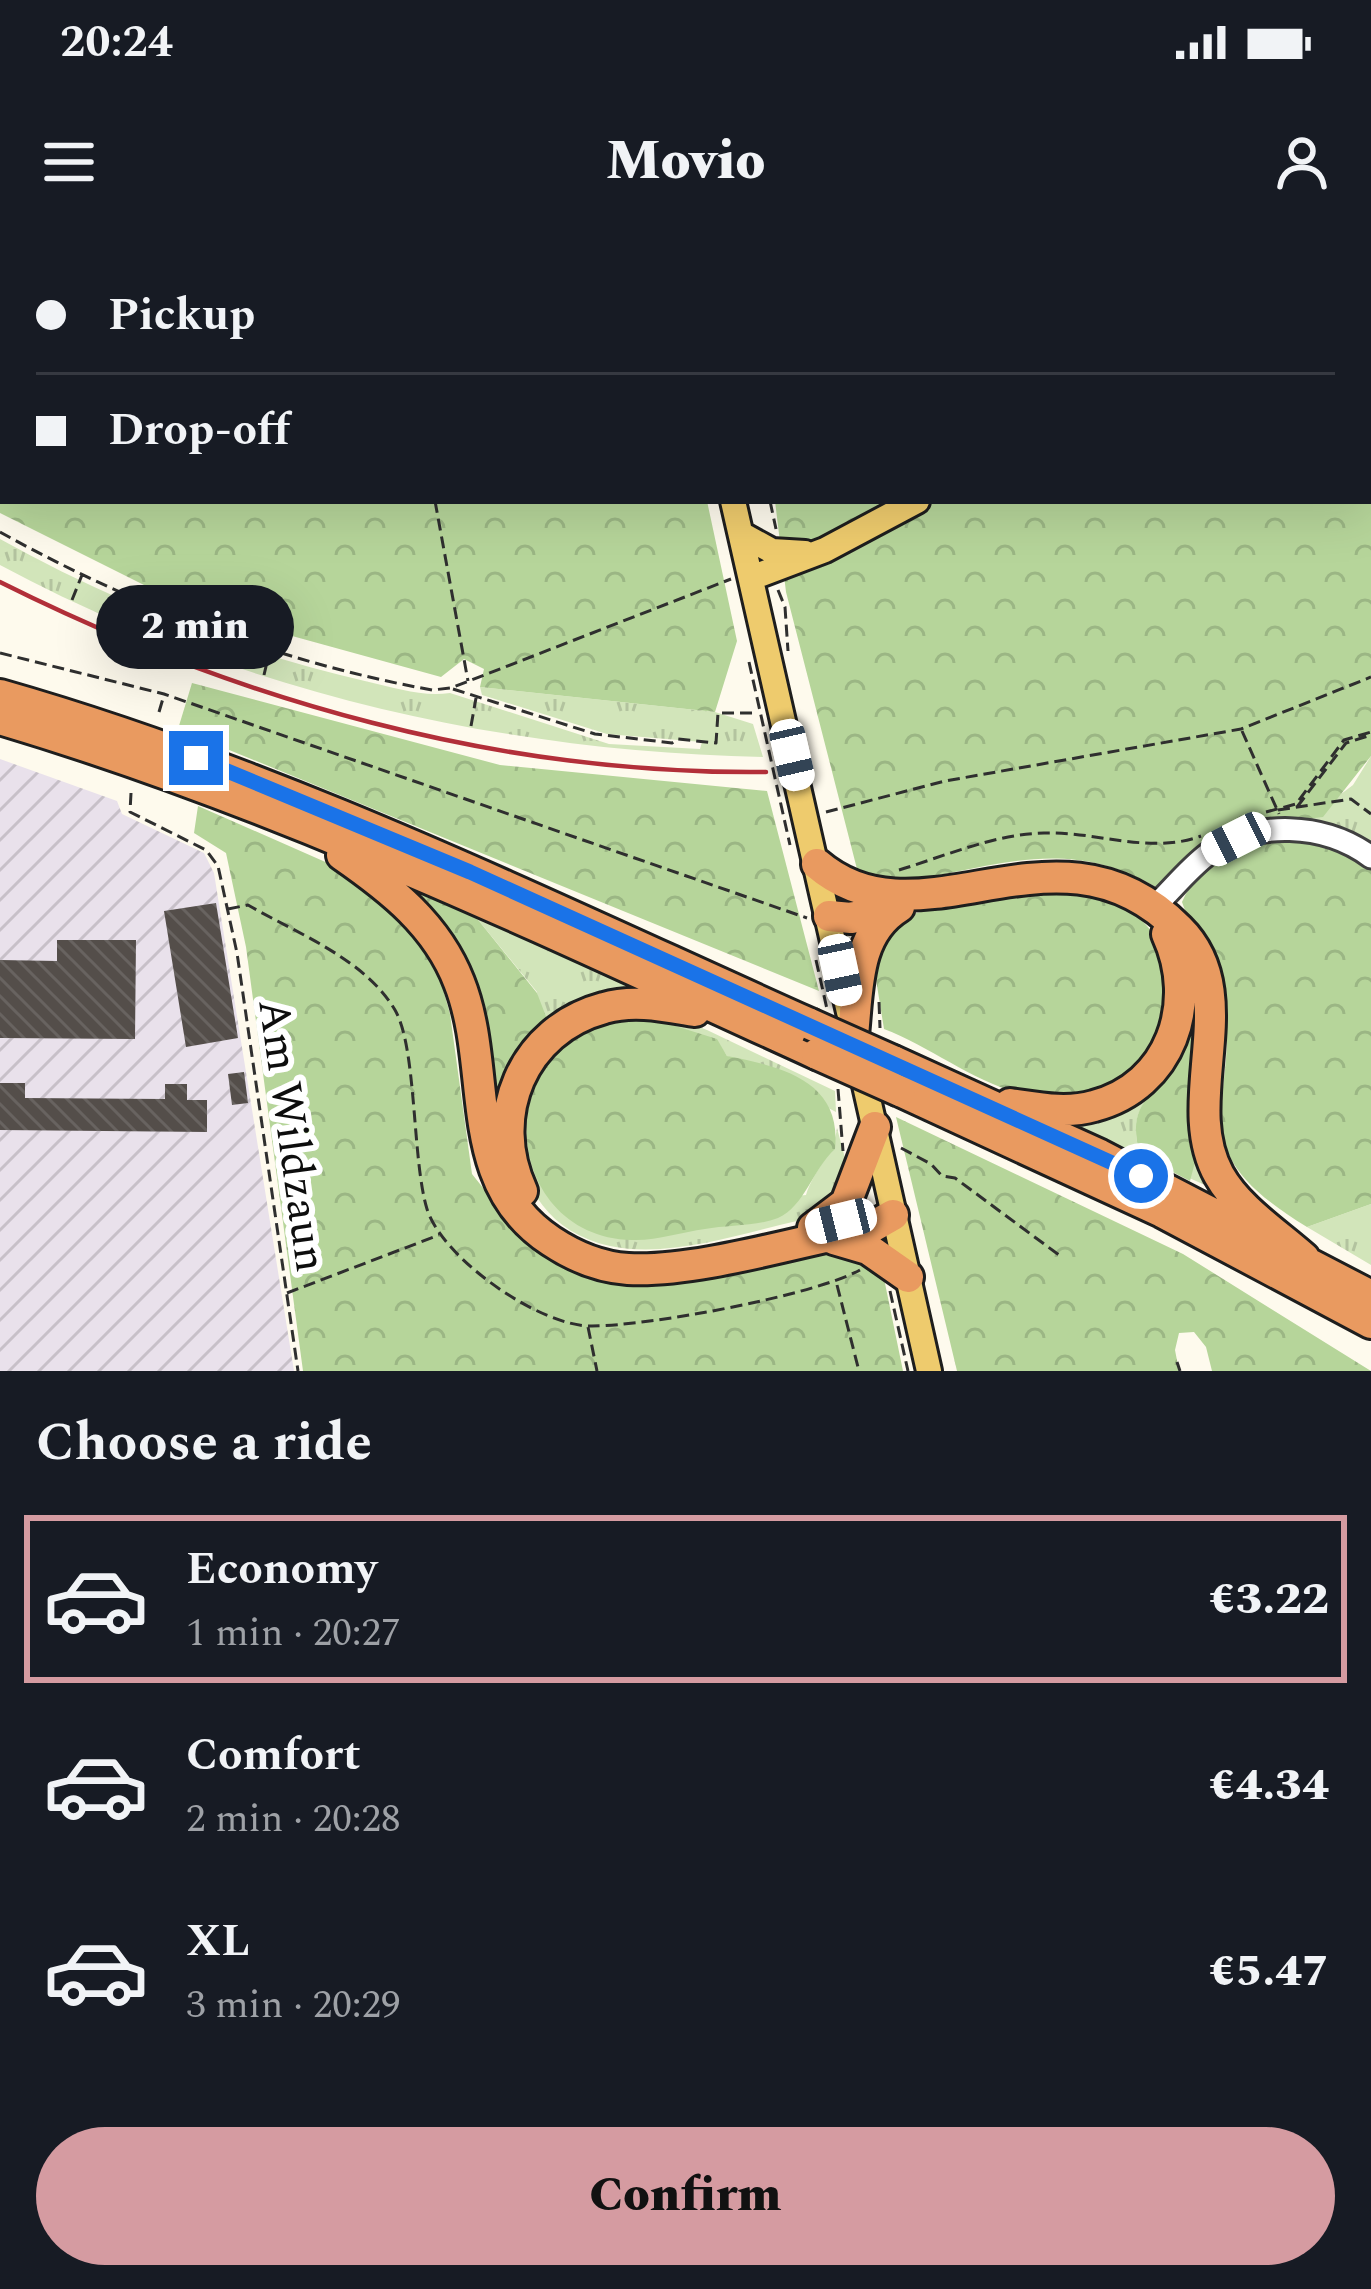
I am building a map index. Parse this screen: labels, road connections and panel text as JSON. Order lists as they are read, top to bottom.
{
  "streets": {
    "path": ["Am Wildzaun"]
  },
  "page": {
    "status": "20:24",
    "header": "Movio",
    "banner": ["Pickup", "Drop-off"],
    "bubble": "2 min",
    "heading": "Choose a ride",
    "list": [
      {
        "name": "Economy",
        "note": "1 min · 20:27",
        "value": "€3.22"
      },
      {
        "name": "Comfort",
        "note": "2 min · 20:28",
        "value": "€4.34"
      },
      {
        "name": "XL",
        "note": "3 min · 20:29",
        "value": "€5.47"
      }
    ],
    "buttons": "Confirm"
  }
}
